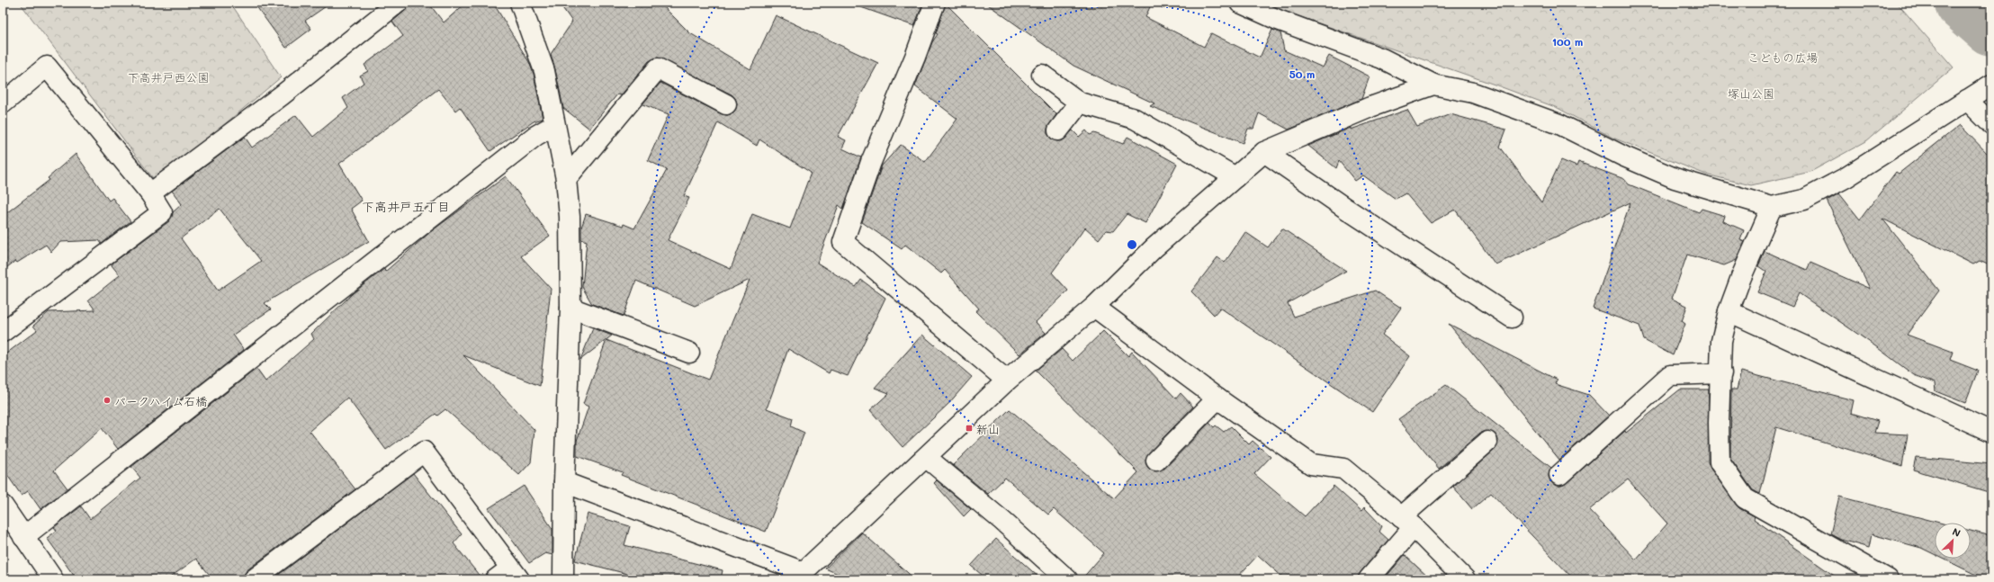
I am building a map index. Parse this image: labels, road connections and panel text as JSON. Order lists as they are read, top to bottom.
{
  "districts": ["下高井戸五丁目"],
  "parks": ["こどもの広場", "下高井戸西公園", "塚山公園"],
  "places": {
    "other": ["パークハイム石橋"],
    "transit": ["新山"]
  },
  "north": "top right",
  "rings": ["100 m", "50 m"]
}
